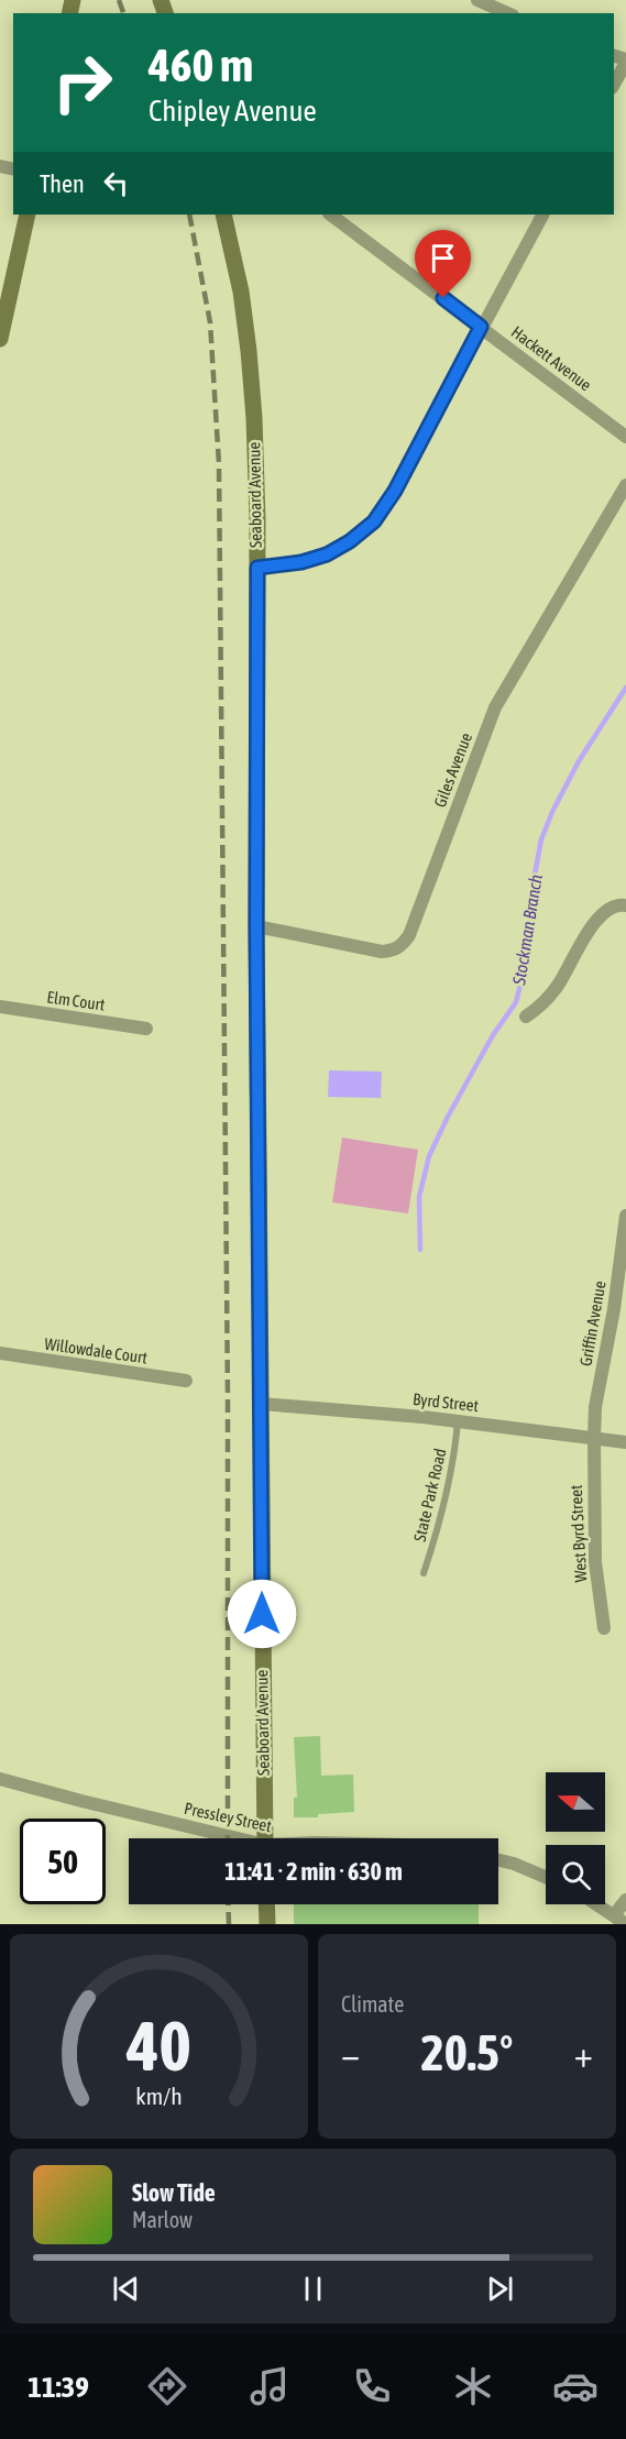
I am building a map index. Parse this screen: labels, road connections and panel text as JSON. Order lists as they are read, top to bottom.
{
  "streets": {
    "main road": ["Seaboard Avenue"],
    "street": [
      "Hackett Avenue",
      "Giles Avenue",
      "Elm Court",
      "Griffin Avenue",
      "Willowdale Court",
      "Byrd Street",
      "West Byrd Street",
      "Pressley Street"
    ],
    "lane": ["State Park Road"]
  },
  "crossings": [
    ["Seaboard Avenue", "Giles Avenue"],
    ["Seaboard Avenue", "Byrd Street"],
    ["Griffin Avenue", "Byrd Street"],
    ["Griffin Avenue", "West Byrd Street"],
    ["Byrd Street", "State Park Road"],
    ["Byrd Street", "West Byrd Street"]
  ],
  "water": ["Stockman Branch"],
  "north": "left",
  "page": {
    "turn": ["460 m", "Chipley Avenue"],
    "then": "Then",
    "limit": "50",
    "trip": "11:41 · 2 min · 630 m",
    "tile": "Climate",
    "heat": ["−", "20.5°", "+"],
    "song": ["Slow Tide", "Marlow"],
    "tabs": "11:39",
    "gauge": ["40", "km/h"]
  }
}
